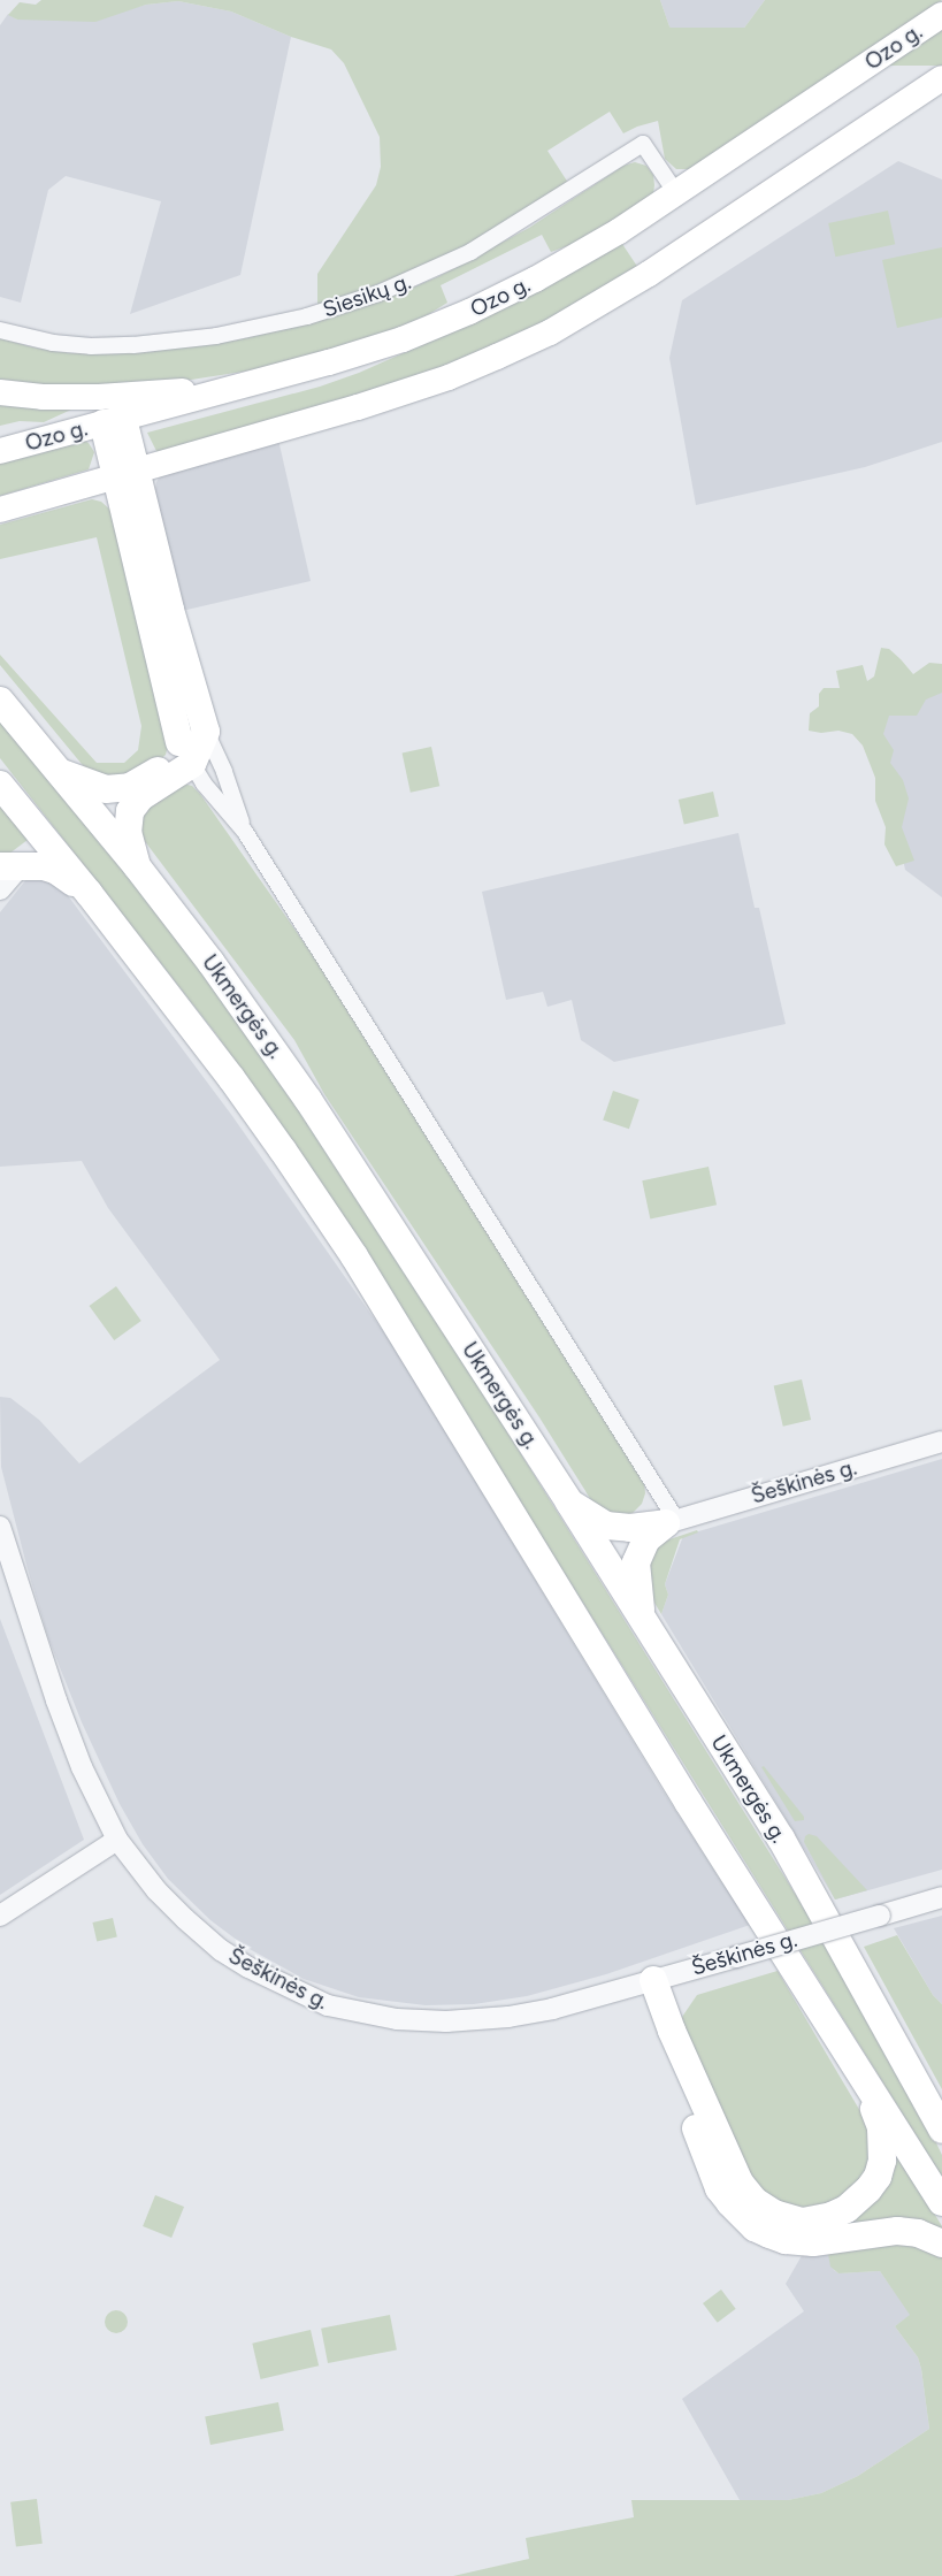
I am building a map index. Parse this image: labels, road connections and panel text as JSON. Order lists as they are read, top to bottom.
{
  "streets": {
    "highway": ["Ukmergės g."],
    "main road": ["Ozo g."],
    "street": ["Siesikų g.", "Šeškinės g."]
  },
  "crossings": [
    ["Ozo g.", "Siesikų g."]
  ]
}
